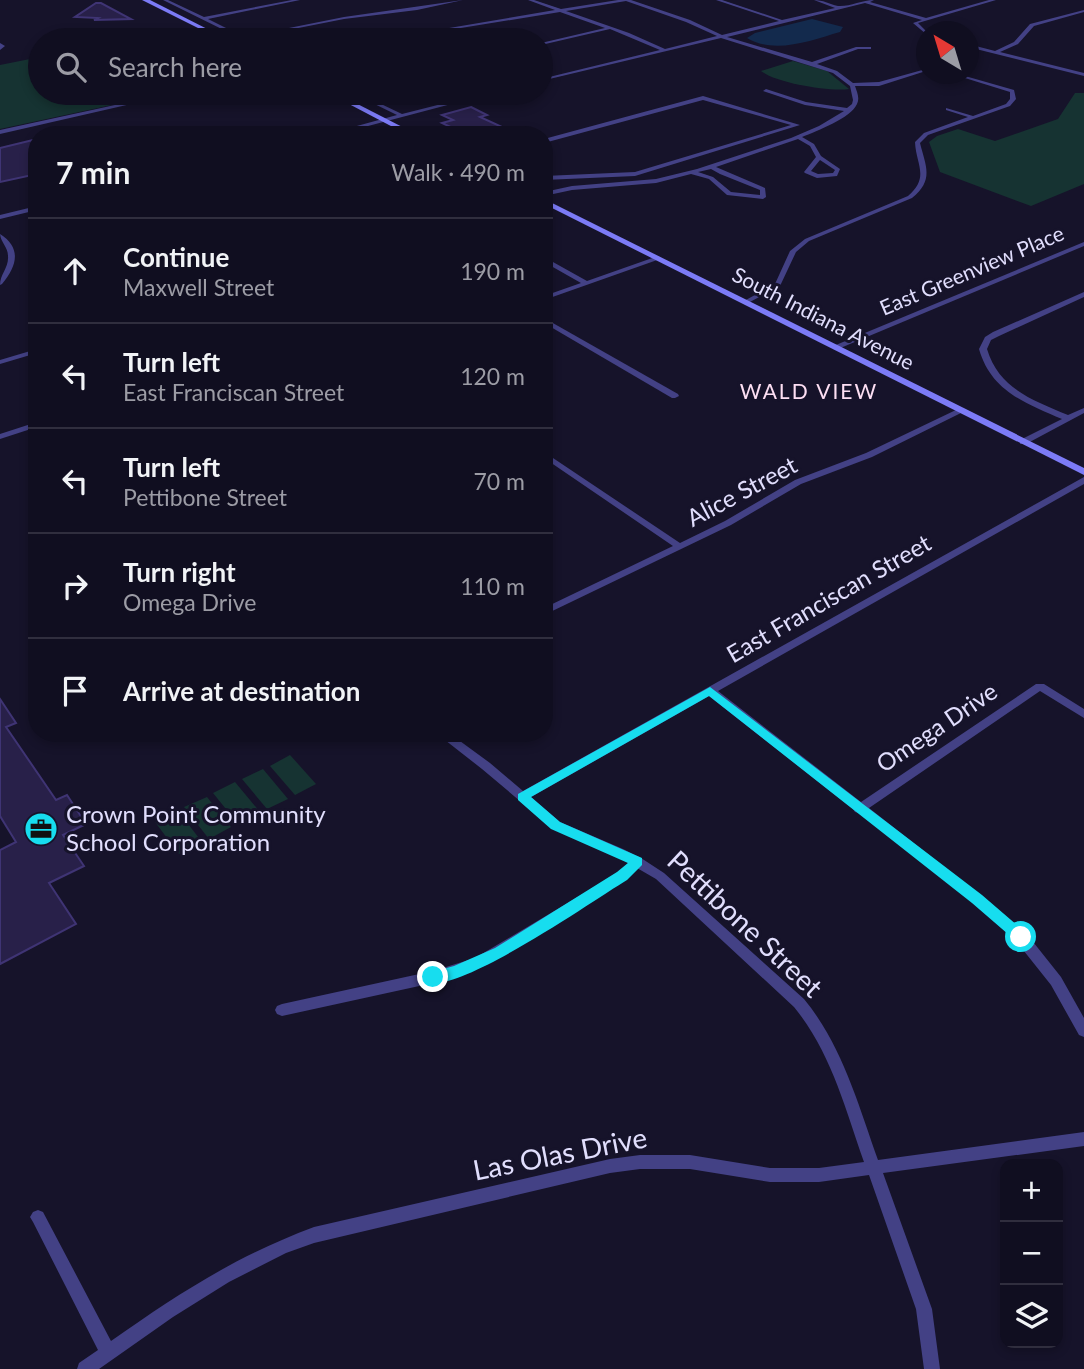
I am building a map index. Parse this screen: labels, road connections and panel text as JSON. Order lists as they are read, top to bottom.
{
  "streets": {
    "main road": ["South Indiana Avenue"],
    "street": [
      "East Greenview Place",
      "Alice Street",
      "East Franciscan Street",
      "Omega Drive",
      "Pettibone Street",
      "Las Olas Drive"
    ]
  },
  "crossings": [
    ["East Greenview Place", "South Indiana Avenue"],
    ["South Indiana Avenue", "Alice Street"],
    ["East Franciscan Street", "Pettibone Street"],
    ["Pettibone Street", "Las Olas Drive"]
  ],
  "districts": ["WALD VIEW"],
  "places": {
    "office": ["Crown Point Community School Corporation"]
  },
  "north": "top left",
  "page": {
    "search": "Search here",
    "heading": ["7 min", "Walk · 490 m"],
    "list": [
      ["Continue", "Maxwell Street", "190 m"],
      ["Turn left", "East Franciscan Street", "120 m"],
      ["Turn left", "Pettibone Street", "70 m"],
      ["Turn right", "Omega Drive", "110 m"],
      "Arrive at destination"
    ],
    "map_buttons": ["+", "−"]
  }
}
